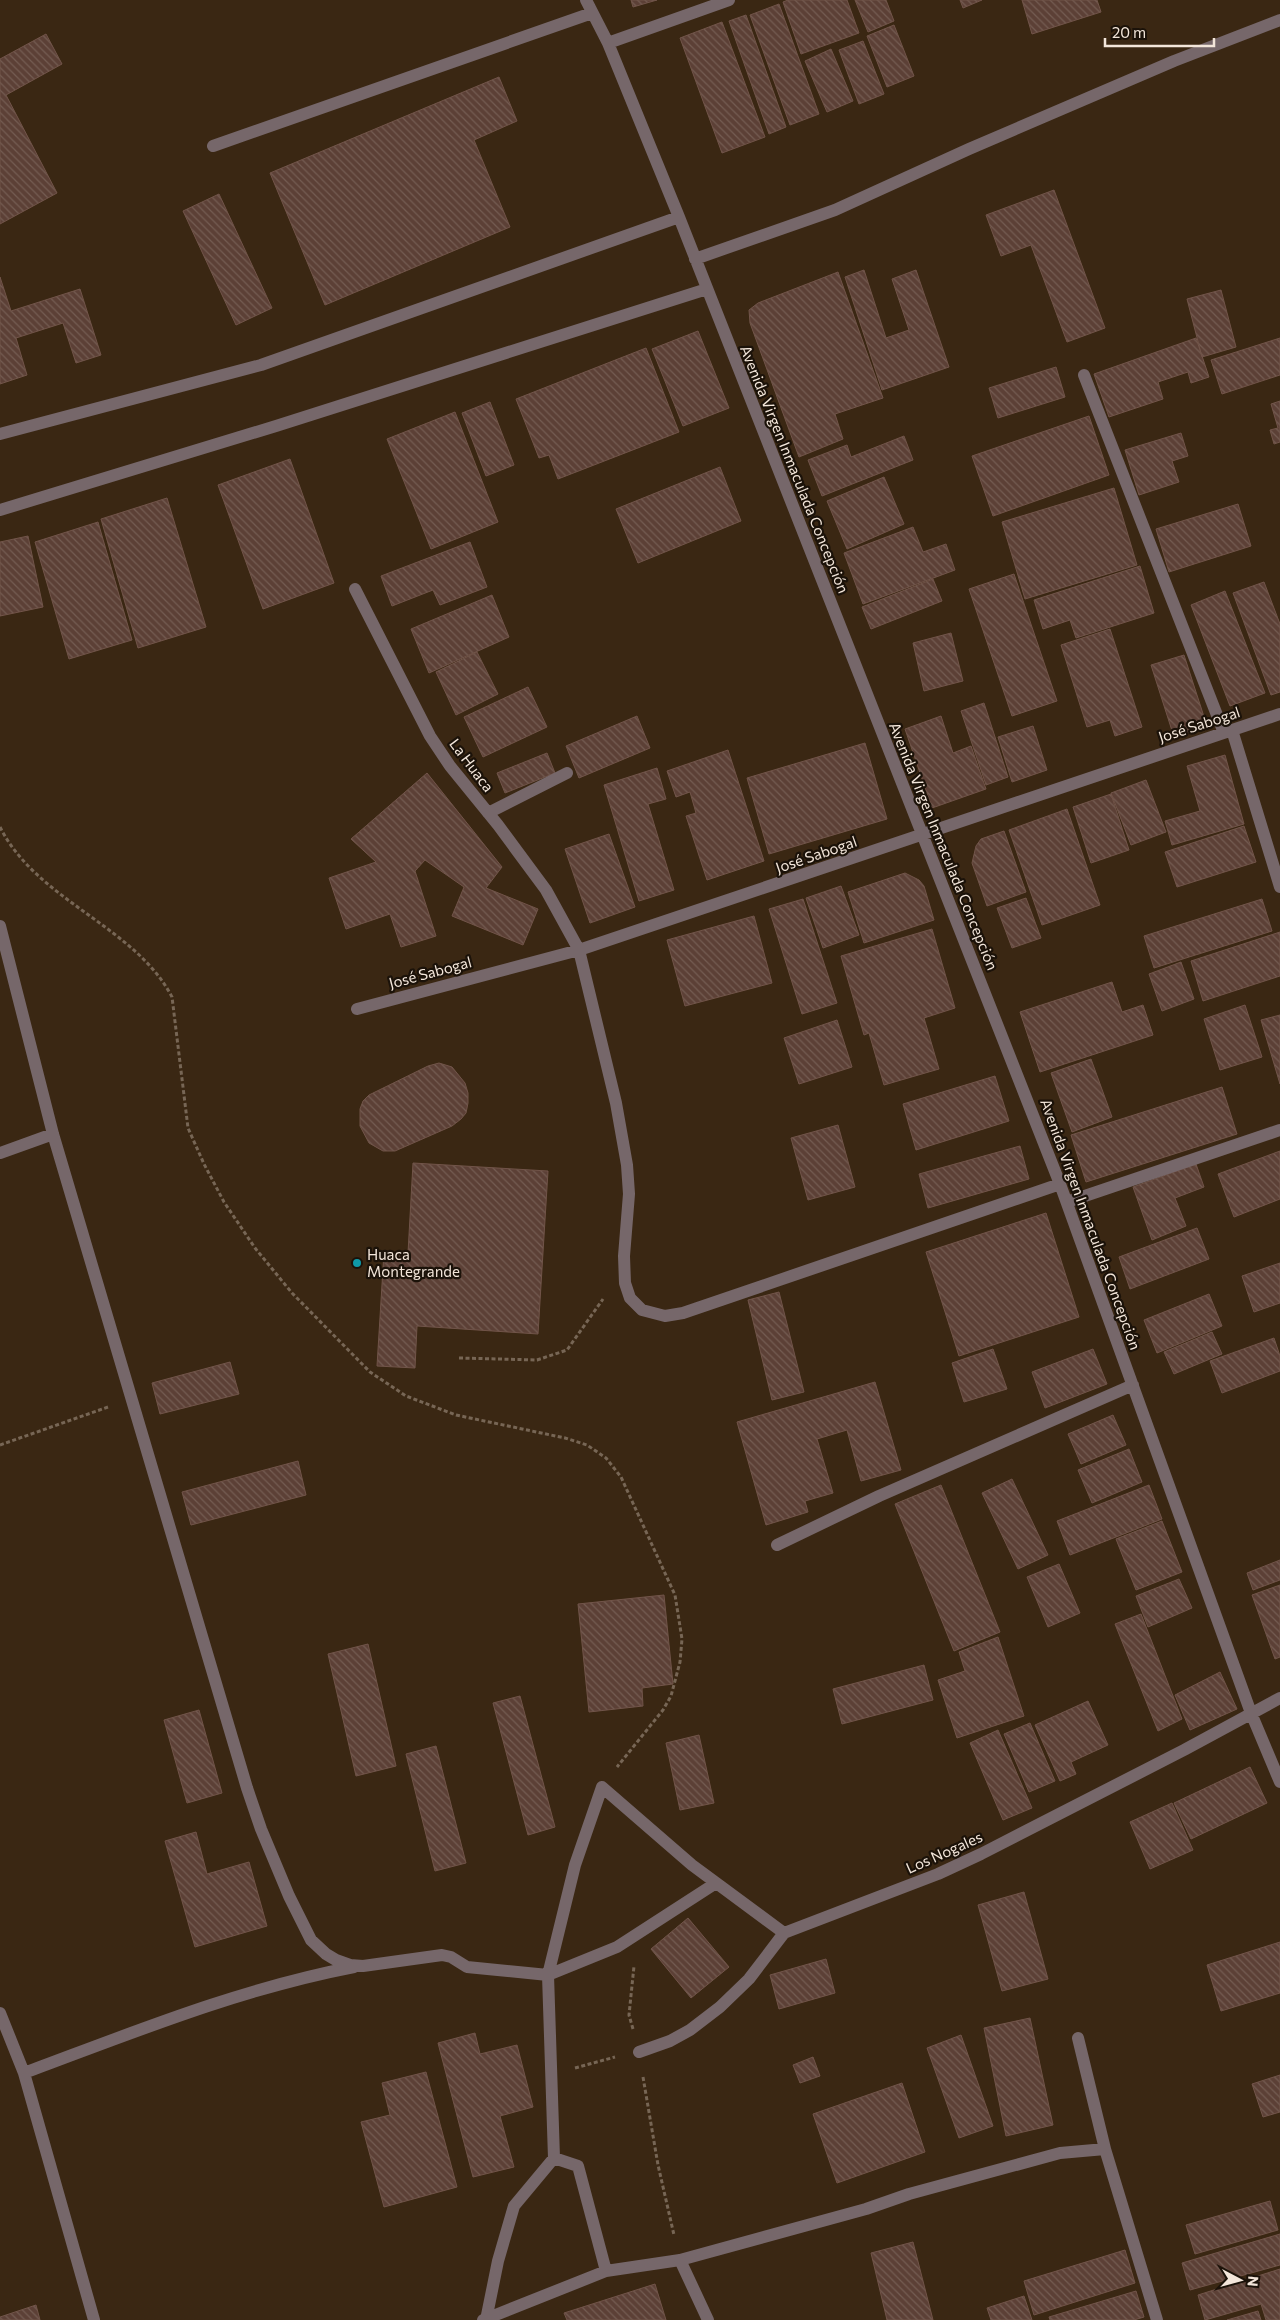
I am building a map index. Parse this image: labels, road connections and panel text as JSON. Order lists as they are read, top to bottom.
{
  "streets": {
    "street": [
      "Avenida Virgen Inmaculada Concepción",
      "José Sabogal",
      "La Huaca",
      "Los Nogales"
    ]
  },
  "crossings": [
    ["Avenida Virgen Inmaculada Concepción", "José Sabogal"],
    ["Avenida Virgen Inmaculada Concepción", "La Huaca"],
    ["Avenida Virgen Inmaculada Concepción", "Los Nogales"],
    ["José Sabogal", "La Huaca"]
  ],
  "places": ["Huaca Montegrande"],
  "scale_bar": "20 m",
  "north": "right"
}
